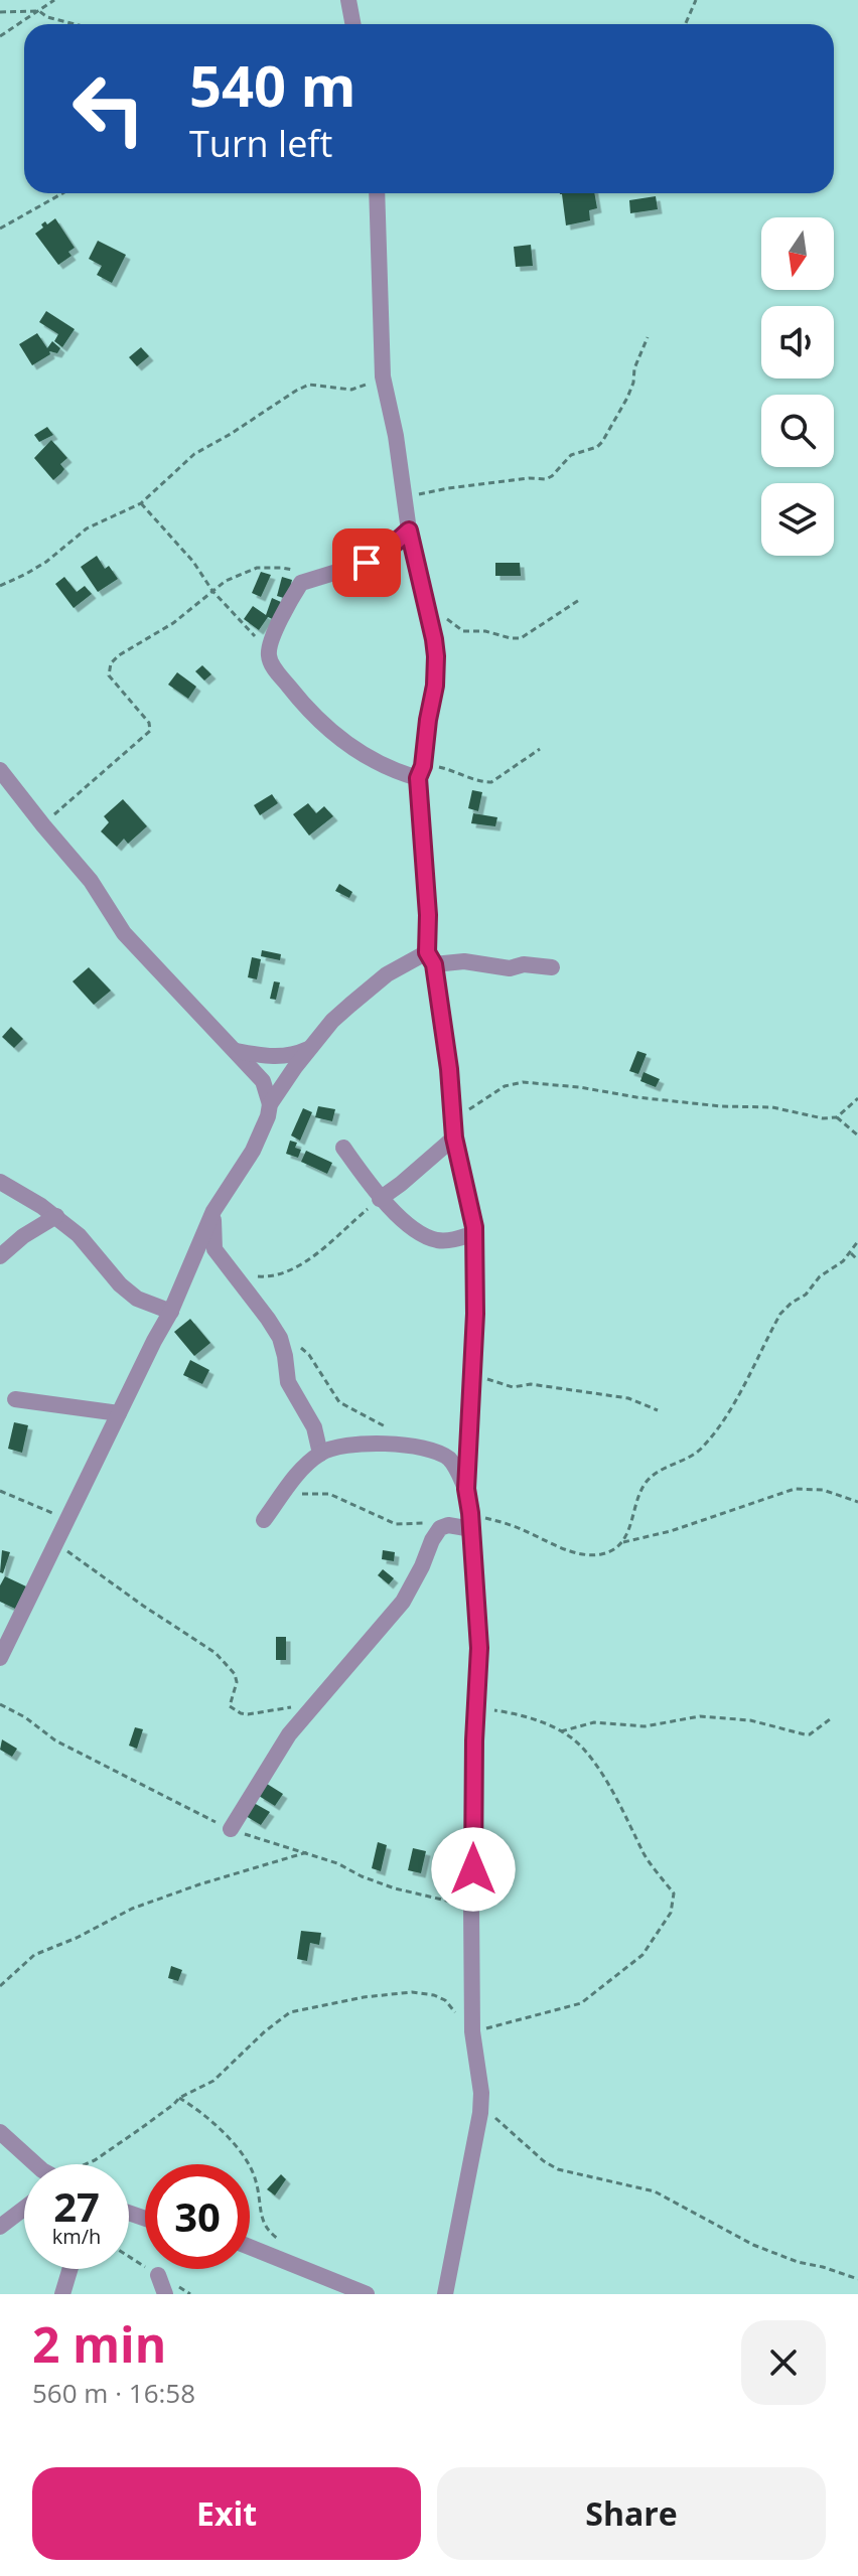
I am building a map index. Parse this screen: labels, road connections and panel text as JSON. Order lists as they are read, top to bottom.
{
  "north": "bottom",
  "page": {
    "turn": ["540 m", "Turn left"],
    "speed": "27 km/h",
    "limit": "30",
    "heading": ["2 min", "560 m · 16:58"],
    "buttons": ["Exit", "Share"]
  }
}
